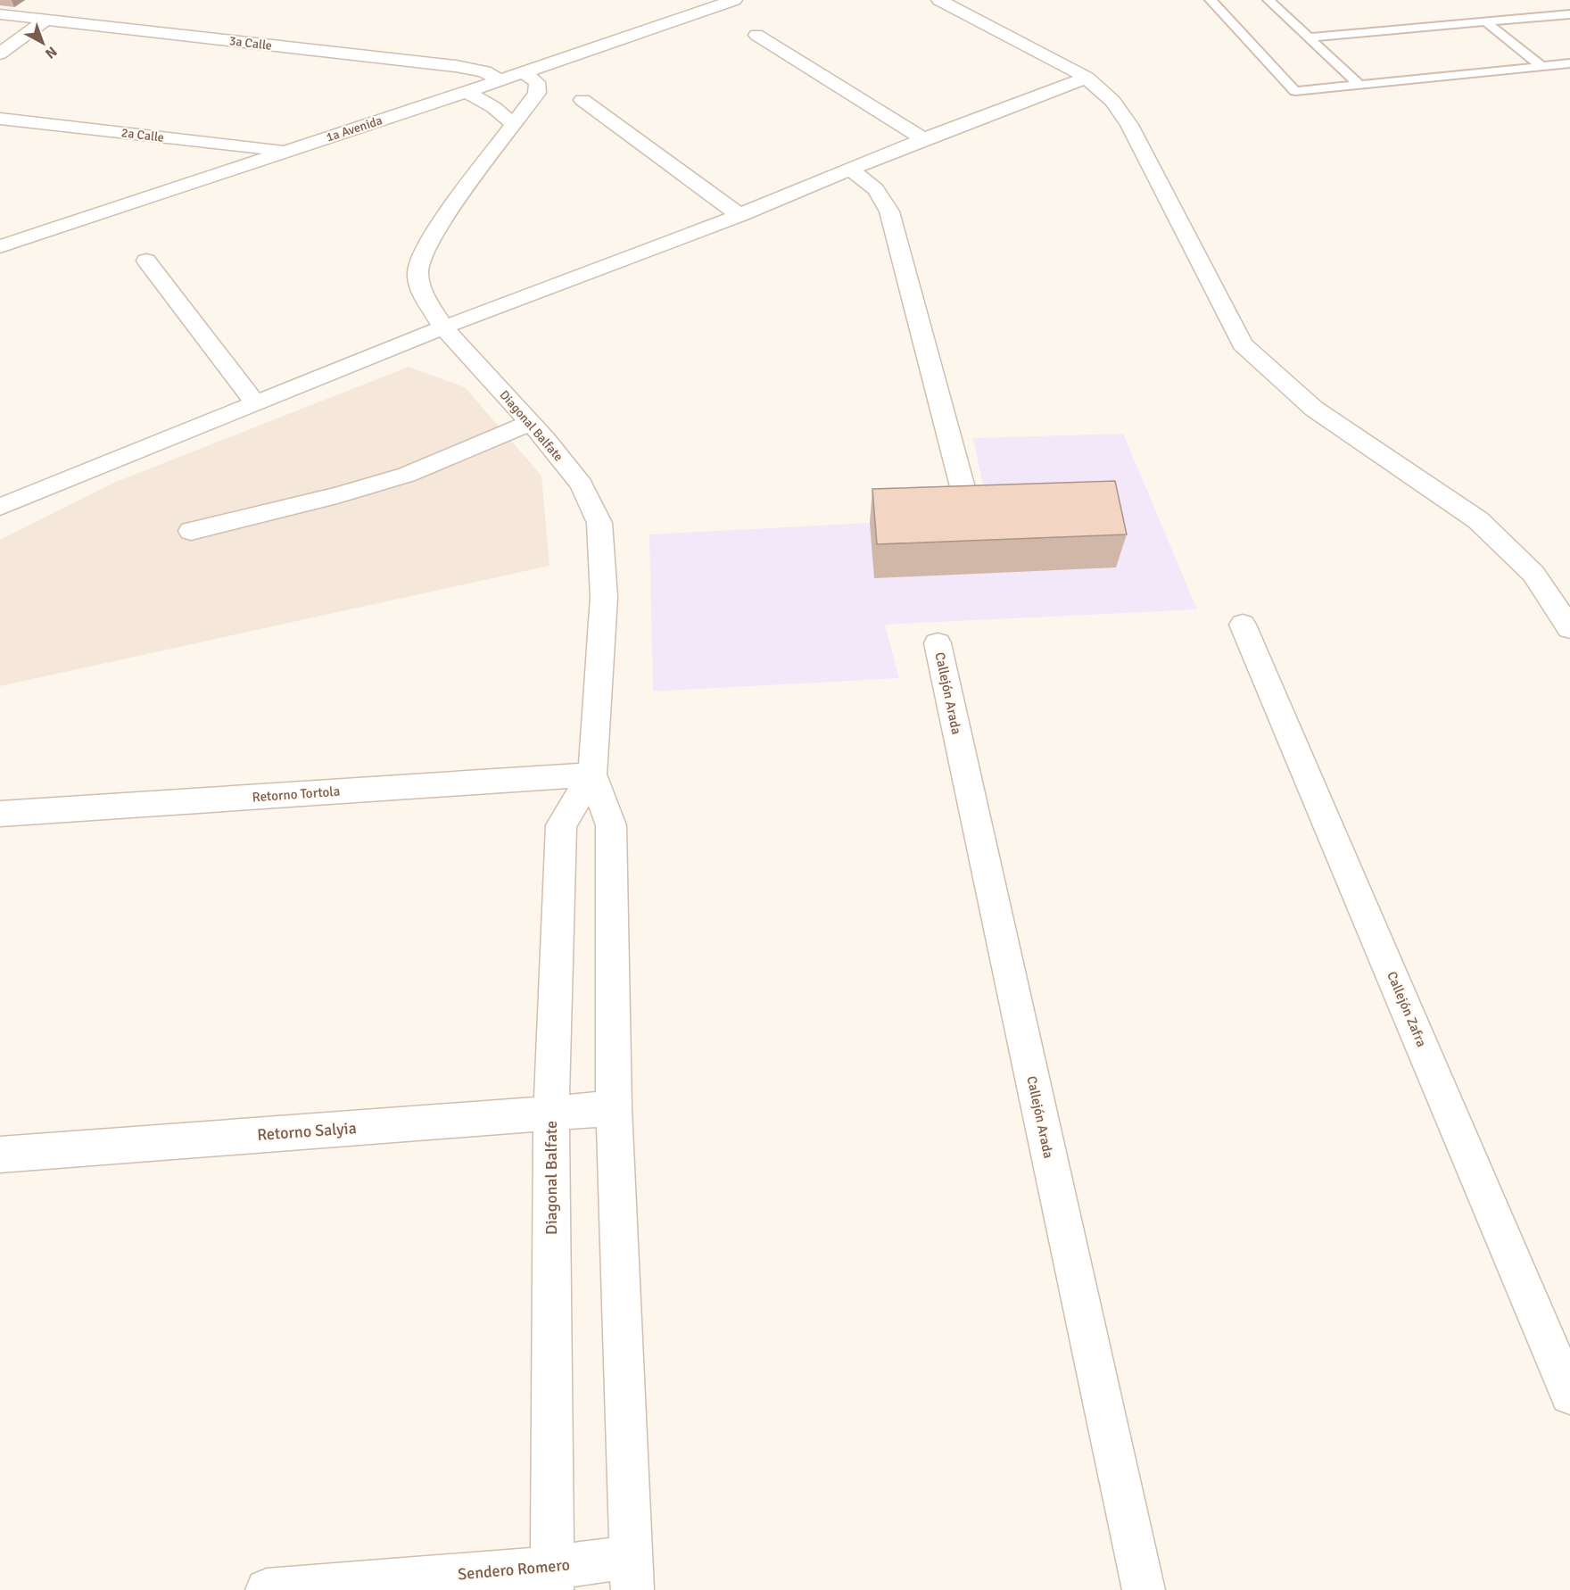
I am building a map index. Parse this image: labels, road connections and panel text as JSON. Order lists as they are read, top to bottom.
{
  "streets": {
    "street": [
      "3a Calle",
      "1a Avenida",
      "2a Calle",
      "Diagonal Balfate",
      "Callejón Arada",
      "Retorno Tortola",
      "Callejón Zafra",
      "Retorno Salyia",
      "Sendero Romero"
    ]
  },
  "crossings": [
    ["3a Calle", "1a Avenida"],
    ["1a Avenida", "2a Calle"],
    ["1a Avenida", "Diagonal Balfate"],
    ["Diagonal Balfate", "Retorno Tortola"],
    ["Diagonal Balfate", "Retorno Salyia"],
    ["Diagonal Balfate", "Sendero Romero"]
  ],
  "north": "bottom right"
}
